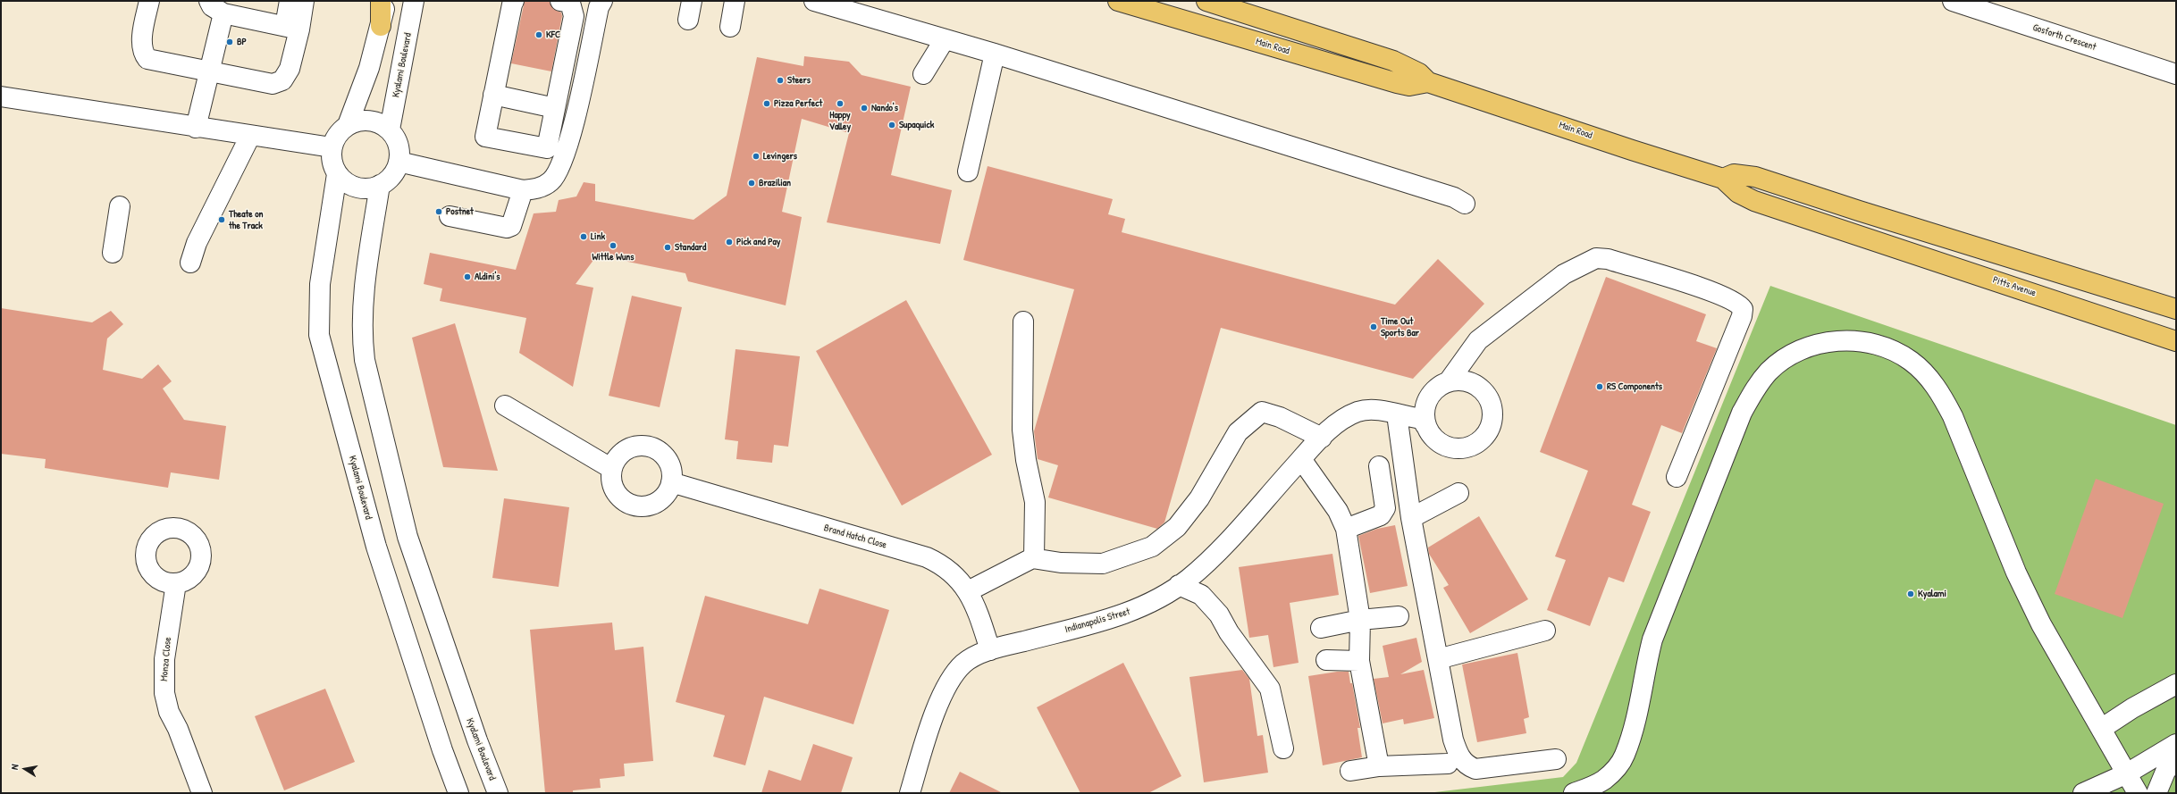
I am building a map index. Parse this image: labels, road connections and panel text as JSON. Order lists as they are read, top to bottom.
{
  "streets": {
    "main road": ["Main Road", "Pitts Avenue"],
    "street": [
      "Gosforth Crescent",
      "Kyalami Boulevard",
      "Brand Hatch Close",
      "Indianapolis Street",
      "Monza Close"
    ]
  },
  "crossings": [
    ["Main Road", "Pitts Avenue"],
    ["Brand Hatch Close", "Indianapolis Street"]
  ],
  "places": [
    "KFC",
    "BP",
    "Steers",
    "Pizza Perfect",
    "Happy Valley",
    "Nando's",
    "Supaquick",
    "Levingers",
    "Brazilian",
    "Postnet",
    "Theate on the Track",
    "Link",
    "Pick and Pay",
    "Wittle Wuns",
    "Standard",
    "Aldini's",
    "Time Out Sports Bar",
    "RS Components",
    "Kyalami"
  ],
  "north": "left"
}
